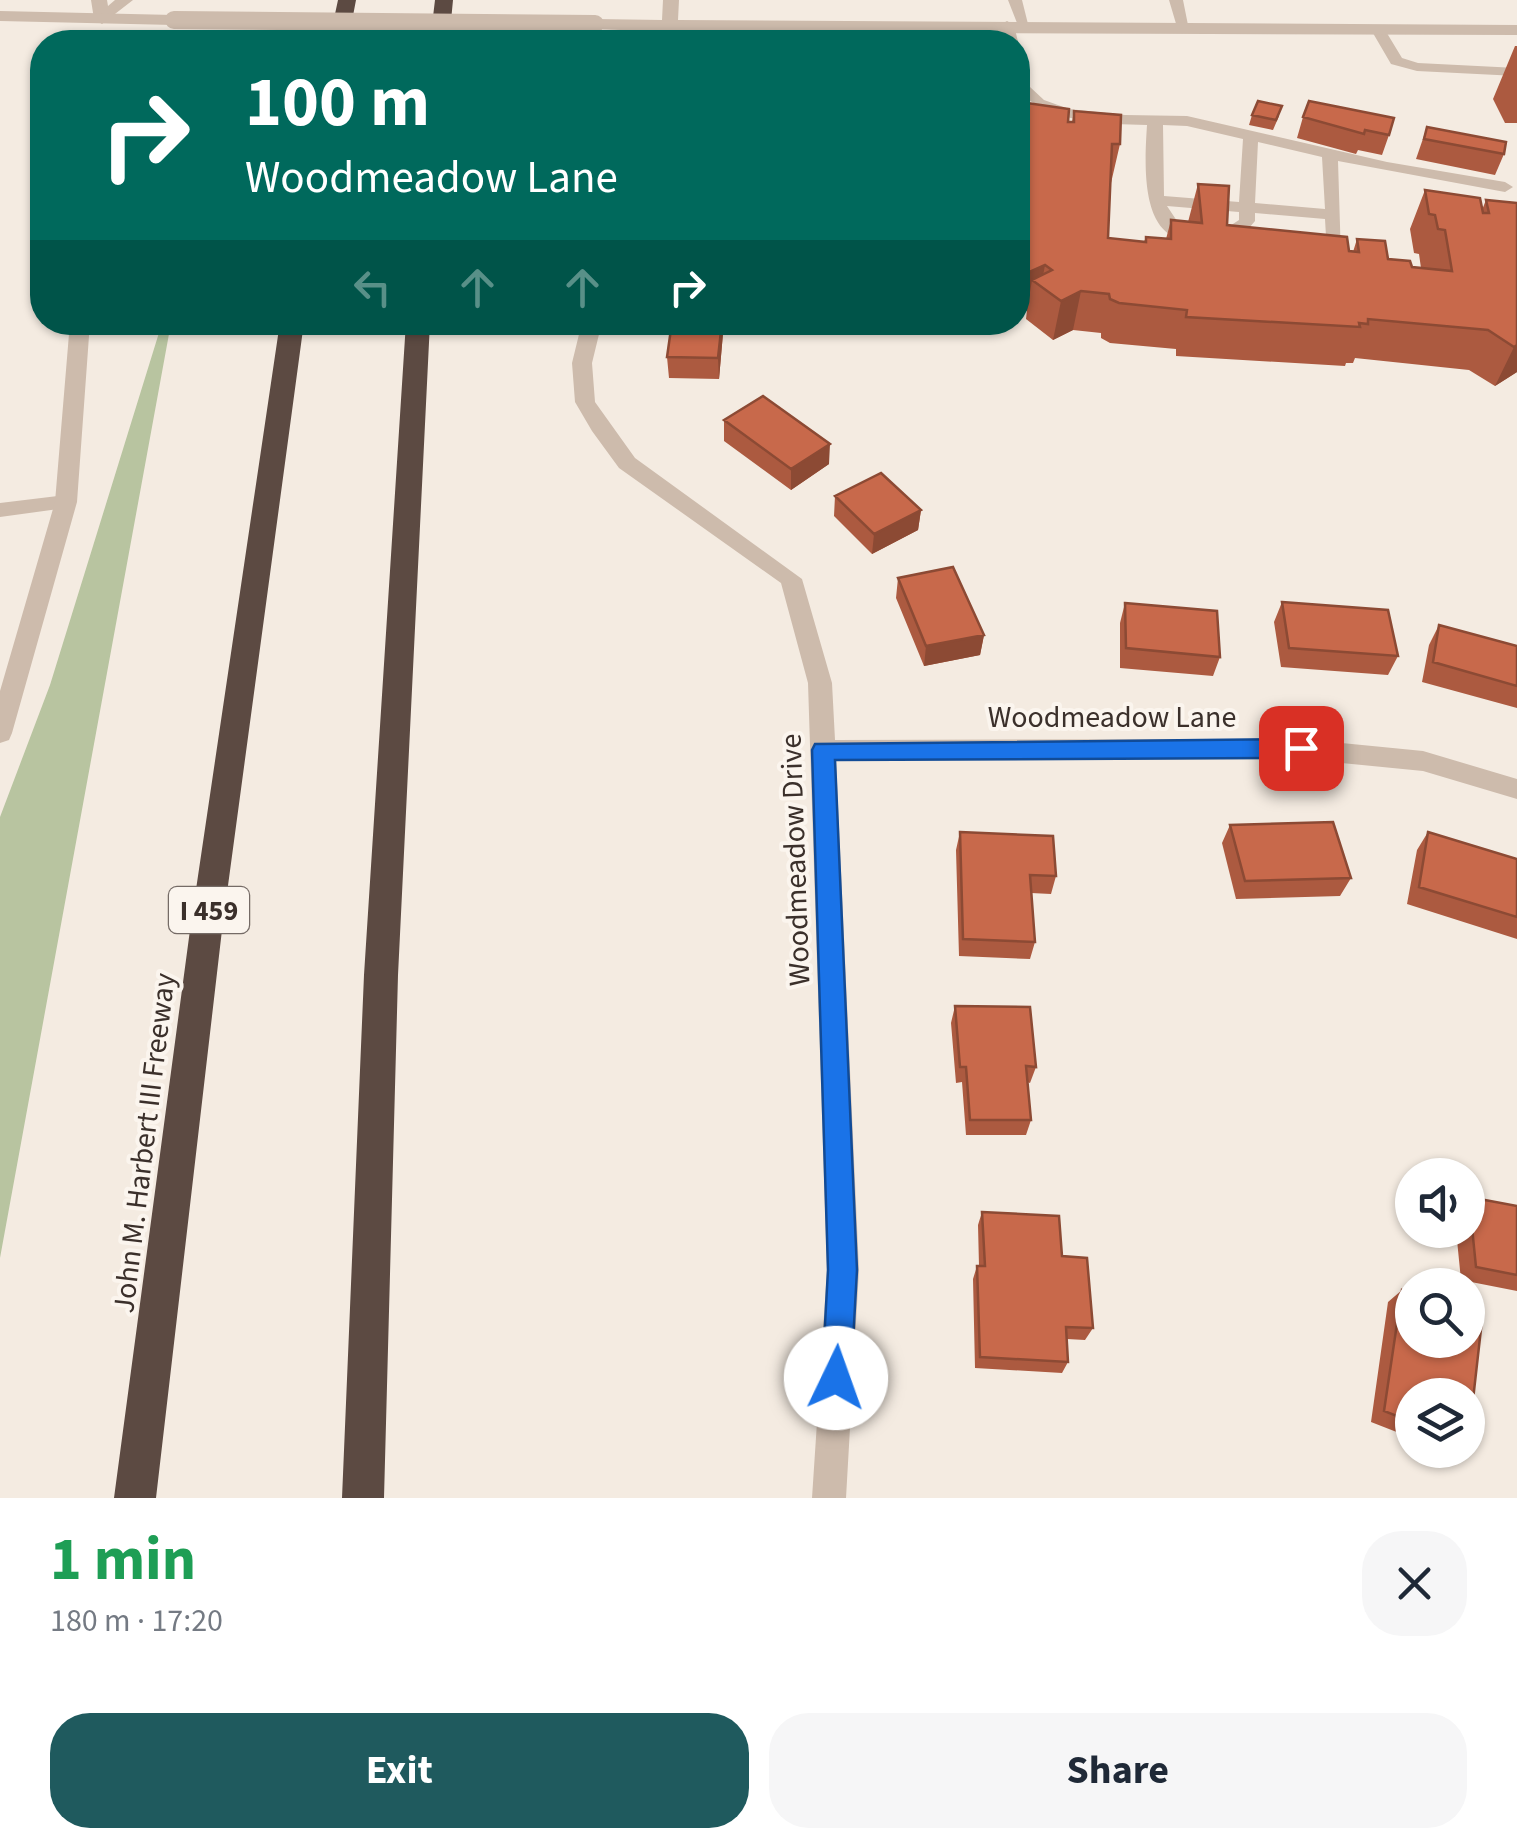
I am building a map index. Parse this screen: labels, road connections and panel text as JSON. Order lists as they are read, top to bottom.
{
  "streets": {
    "highway": ["I 459", "John M. Harbert III Freeway"],
    "street": ["Woodmeadow Lane", "Woodmeadow Drive"]
  },
  "crossings": [
    ["Woodmeadow Lane", "Woodmeadow Drive"]
  ],
  "page": {
    "turn": ["100 m", "Woodmeadow Lane"],
    "heading": ["1 min", "180 m · 17:20"],
    "buttons": ["Exit", "Share"]
  }
}
